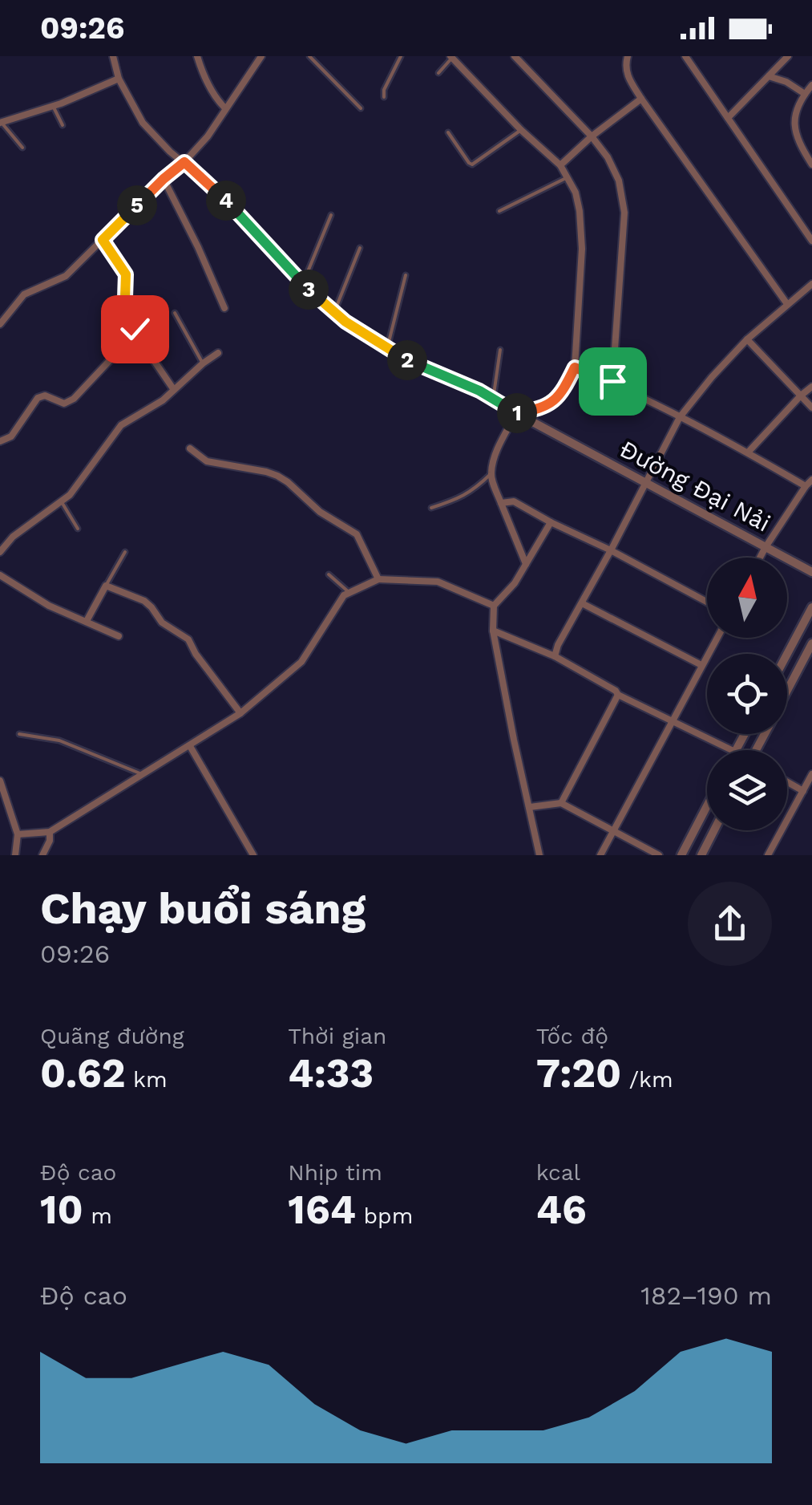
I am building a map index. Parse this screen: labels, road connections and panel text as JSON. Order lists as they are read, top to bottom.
{
  "streets": {
    "street": ["Đường Đại Nải"]
  },
  "north": "top",
  "page": {
    "status": "09:26",
    "pins": [
      "4",
      "5",
      "3",
      "2",
      "1"
    ],
    "heading": ["Chạy buổi sáng", "09:26"],
    "stats": [
      ["Quãng đường", "0.62 km"],
      ["Thời gian", "4:33"],
      ["Tốc độ", "7:20 /km"],
      ["Độ cao", "10 m"],
      ["Nhịp tim", "164 bpm"],
      ["kcal", "46"]
    ],
    "chart": ["Độ cao", "182–190 m"]
  }
}
